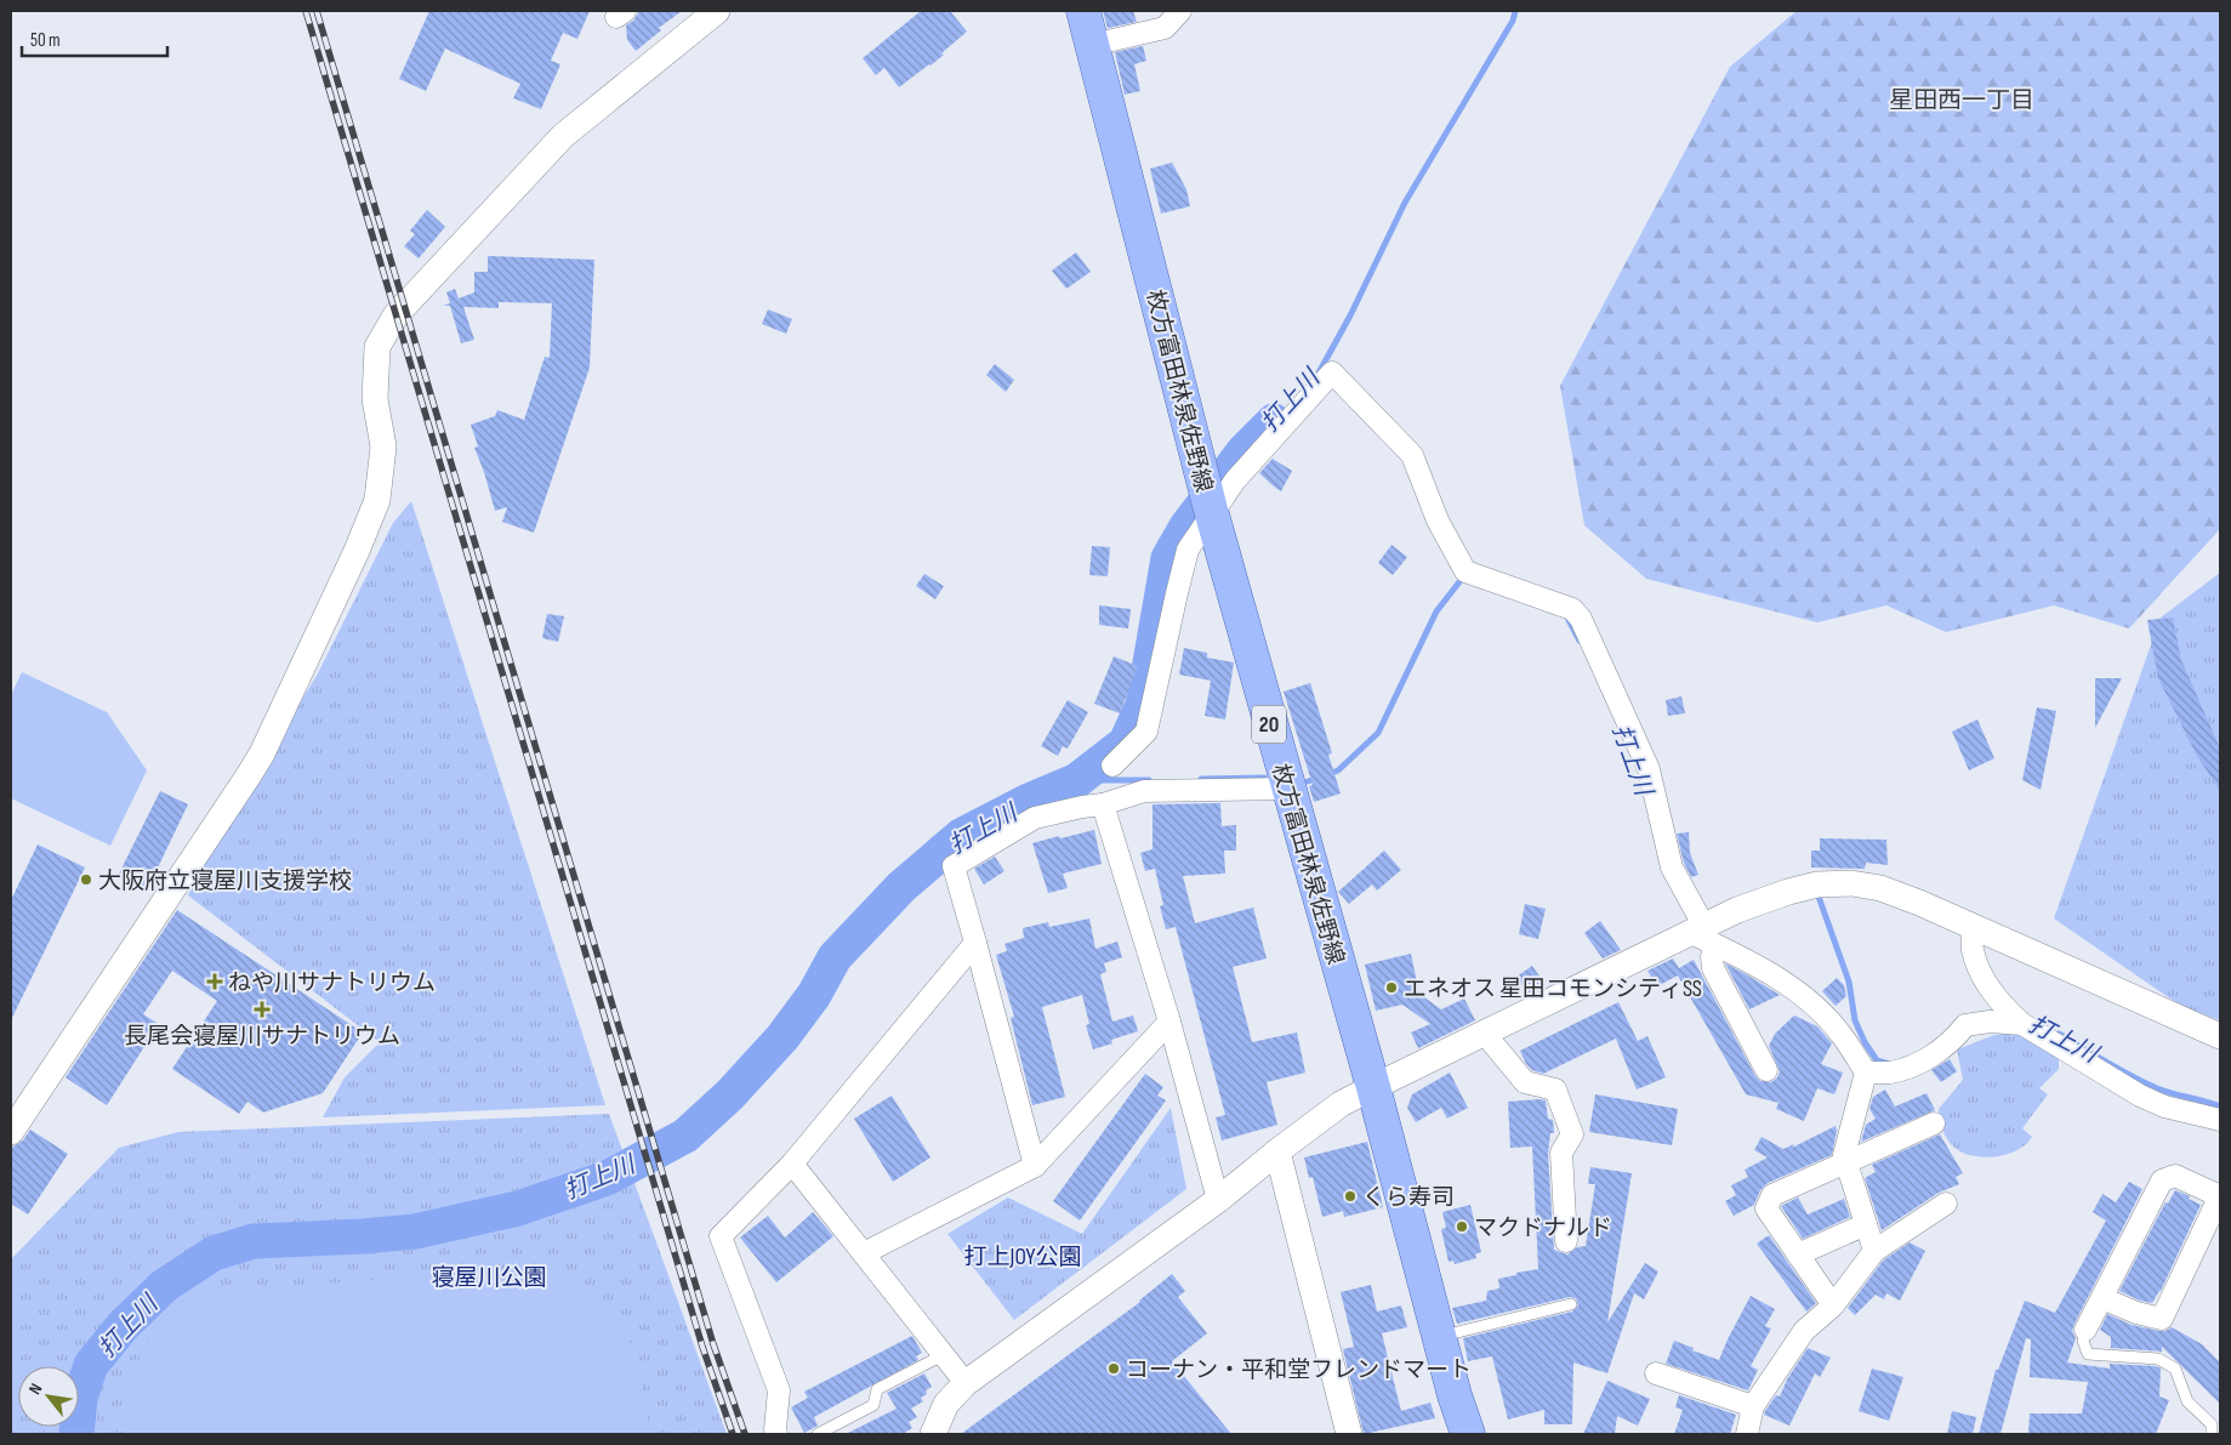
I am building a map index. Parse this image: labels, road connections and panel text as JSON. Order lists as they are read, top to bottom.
{
  "streets": {
    "main road": ["枚方富田林泉佐野線", "20"]
  },
  "districts": ["星田西一丁目"],
  "water": ["打上川"],
  "parks": ["打上JOY公園", "寝屋川公園"],
  "places": {
    "other": [
      "大阪府立寝屋川支援学校",
      "エネオス 星田コモンシティSS",
      "くら寿司",
      "マクドナルド",
      "コーナン・平和堂フレンドマート"
    ],
    "health": ["ねや川サナトリウム", "長尾会寝屋川サナトリウム"]
  },
  "scale_bar": "50 m",
  "north": "top left"
}
